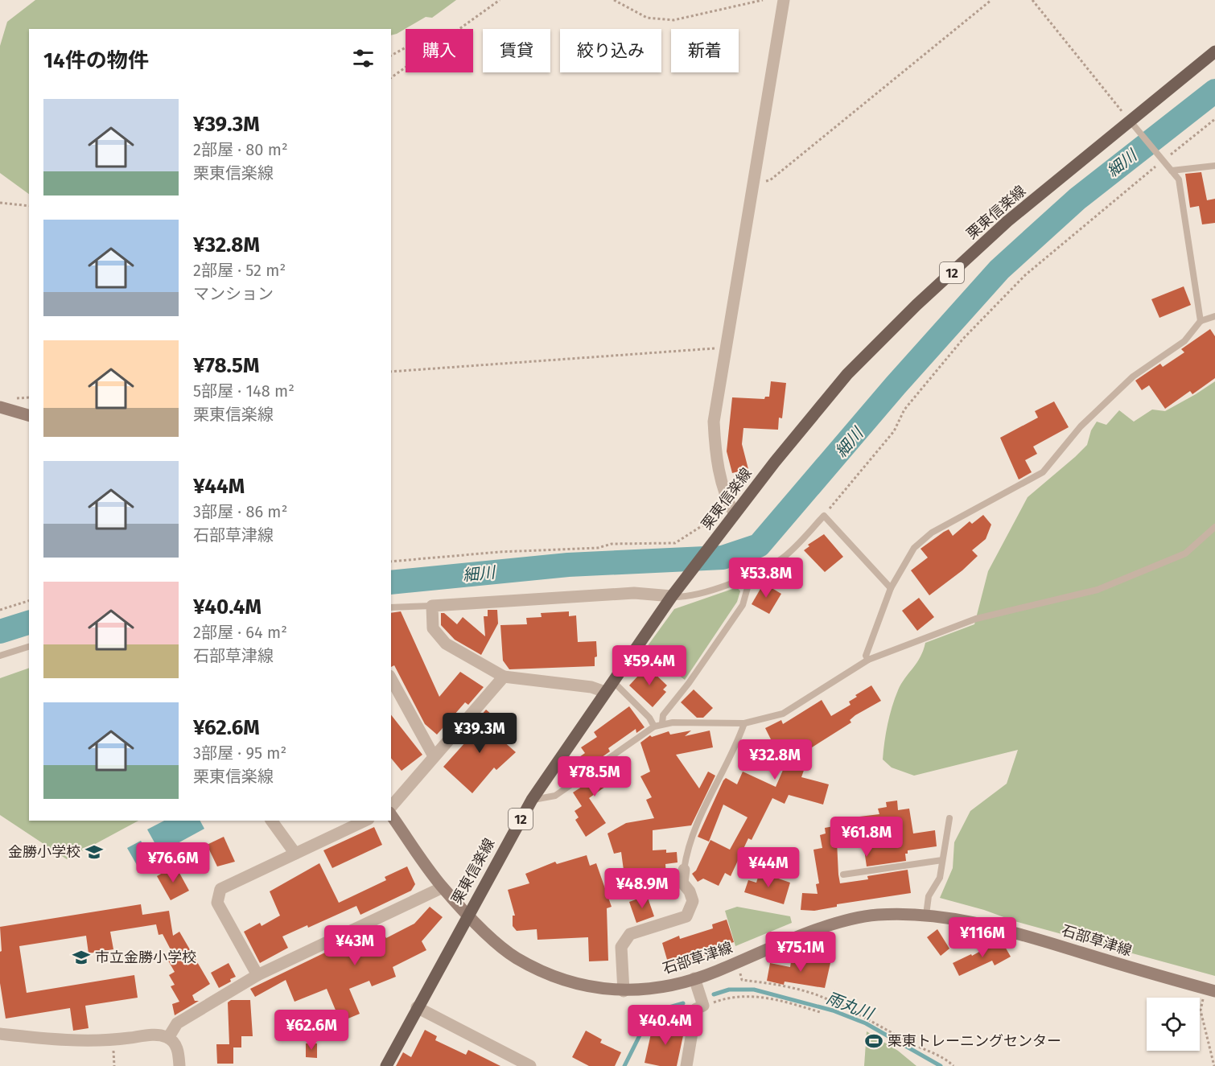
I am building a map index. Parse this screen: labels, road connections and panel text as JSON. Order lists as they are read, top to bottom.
{
  "streets": {
    "main road": ["栗東信楽線", "12", "石部草津線"]
  },
  "crossings": [
    ["栗東信楽線", "石部草津線"]
  ],
  "water": ["細川", "雨丸川"],
  "places": {
    "school or university": ["金勝小学校", "市立金勝小学校"],
    "sports": ["栗東トレーニングセンター"]
  },
  "page": {
    "chip": [
      "購入",
      "賃貸",
      "絞り込み",
      "新着"
    ],
    "heading": "14件の物件",
    "list": [
      {
        "name": "¥39.3M",
        "note": "2部屋 · 80 m² · 栗東信楽線"
      },
      {
        "name": "¥32.8M",
        "note": "2部屋 · 52 m² · マンション"
      },
      {
        "name": "¥78.5M",
        "note": "5部屋 · 148 m² · 栗東信楽線"
      },
      {
        "name": "¥44M",
        "note": "3部屋 · 86 m² · 石部草津線"
      },
      {
        "name": "¥40.4M",
        "note": "2部屋 · 64 m² · 石部草津線"
      },
      {
        "name": "¥62.6M",
        "note": "3部屋 · 95 m² · 栗東信楽線"
      }
    ],
    "price": [
      "¥53.8M",
      "¥59.4M",
      "¥39.3M",
      "¥32.8M",
      "¥78.5M",
      "¥61.8M",
      "¥76.6M",
      "¥44M",
      "¥48.9M",
      "¥116M",
      "¥43M",
      "¥75.1M",
      "¥40.4M",
      "¥62.6M"
    ]
  }
}
